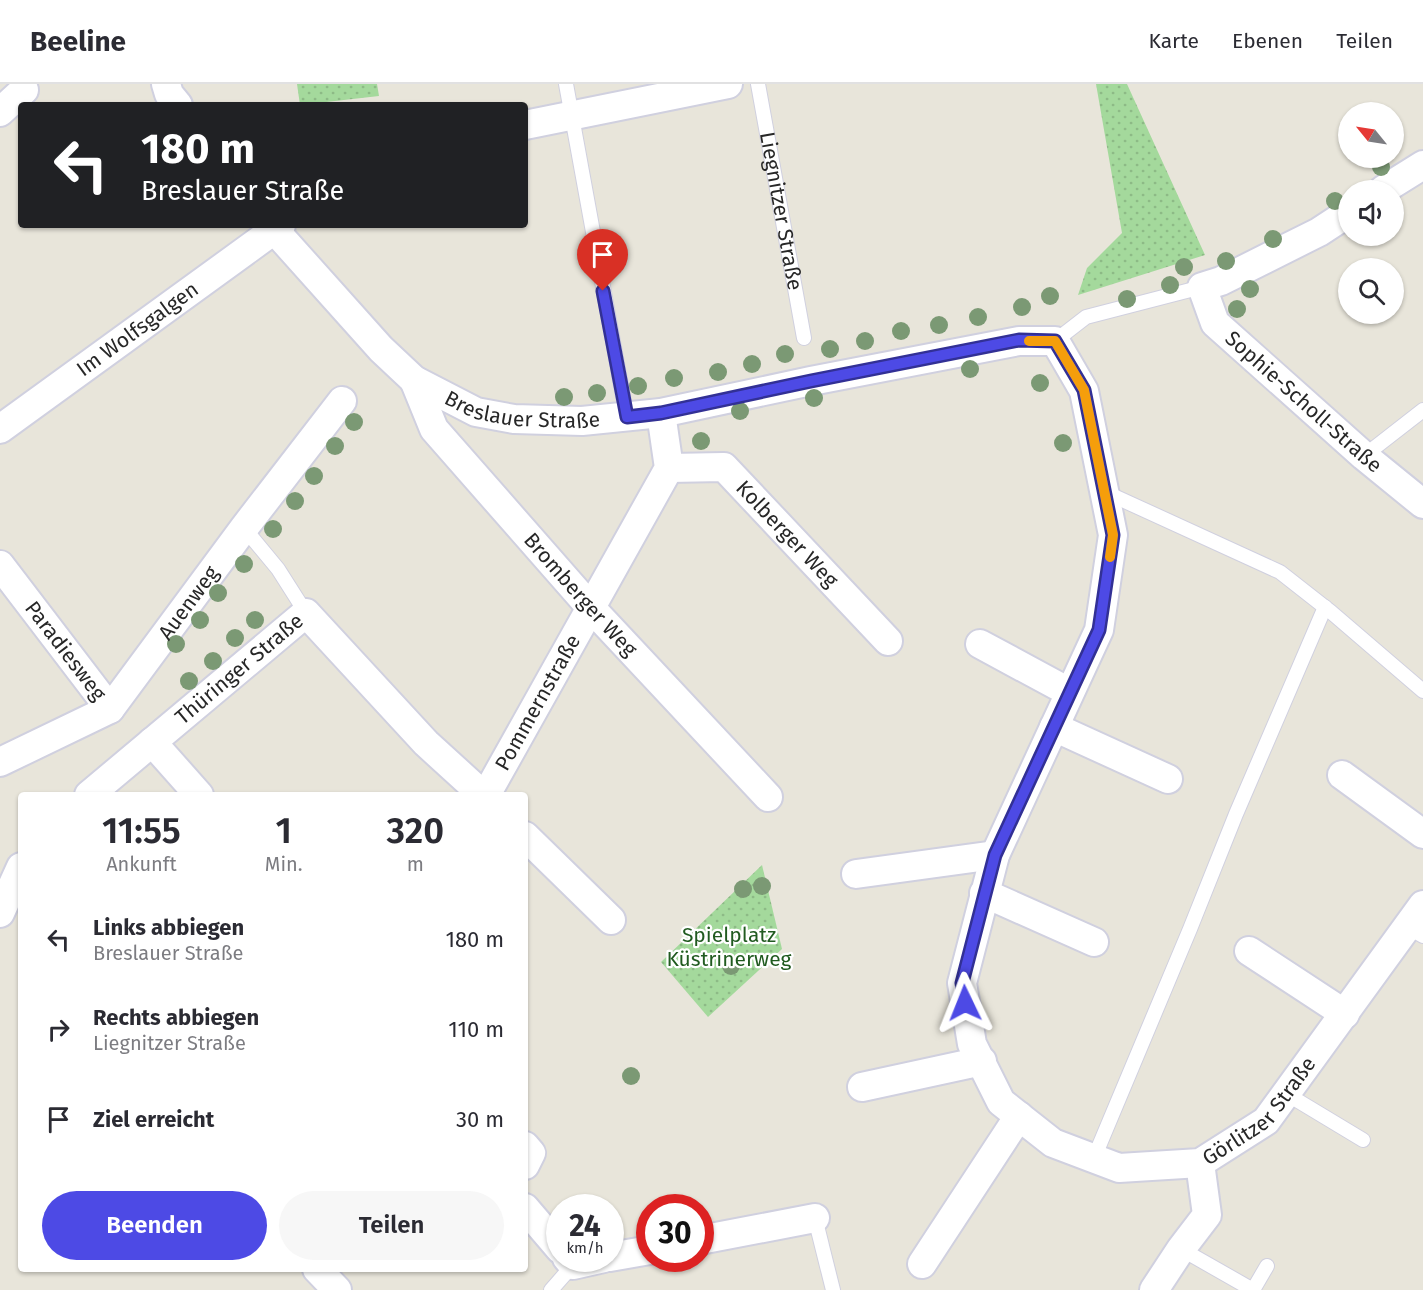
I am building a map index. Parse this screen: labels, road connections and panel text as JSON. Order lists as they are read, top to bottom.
{
  "streets": {
    "street": [
      "Im Wolfsgalgen",
      "Sophie-Scholl-Straße",
      "Breslauer Straße",
      "Kolberger Weg",
      "Bromberger Weg",
      "Auenweg",
      "Paradiesweg",
      "Thüringer Straße",
      "Pommernstraße",
      "Görlitzer Straße"
    ],
    "lane": ["Liegnitzer Straße"]
  },
  "crossings": [
    ["Breslauer Straße", "Bromberger Weg"],
    ["Breslauer Straße", "Görlitzer Straße"],
    ["Kolberger Weg", "Pommernstraße"],
    ["Bromberger Weg", "Pommernstraße"],
    ["Auenweg", "Paradiesweg"]
  ],
  "parks": ["Spielplatz Küstrinerweg"],
  "north": "top left",
  "page": {
    "header": "Beeline",
    "nav": ["Karte", "Ebenen", "Teilen"],
    "turn": ["180 m", "Breslauer Straße"],
    "eta": [
      "11:55",
      "Ankunft",
      "1",
      "Min.",
      "320",
      "m"
    ],
    "list": [
      {
        "name": "Links abbiegen",
        "note": "Breslauer Straße",
        "value": "180 m"
      },
      {
        "name": "Rechts abbiegen",
        "note": "Liegnitzer Straße",
        "value": "110 m"
      },
      {
        "name": "Ziel erreicht",
        "value": "30 m"
      }
    ],
    "buttons": ["Beenden", "Teilen"],
    "speed": "24 km/h",
    "limit": "30"
  }
}
